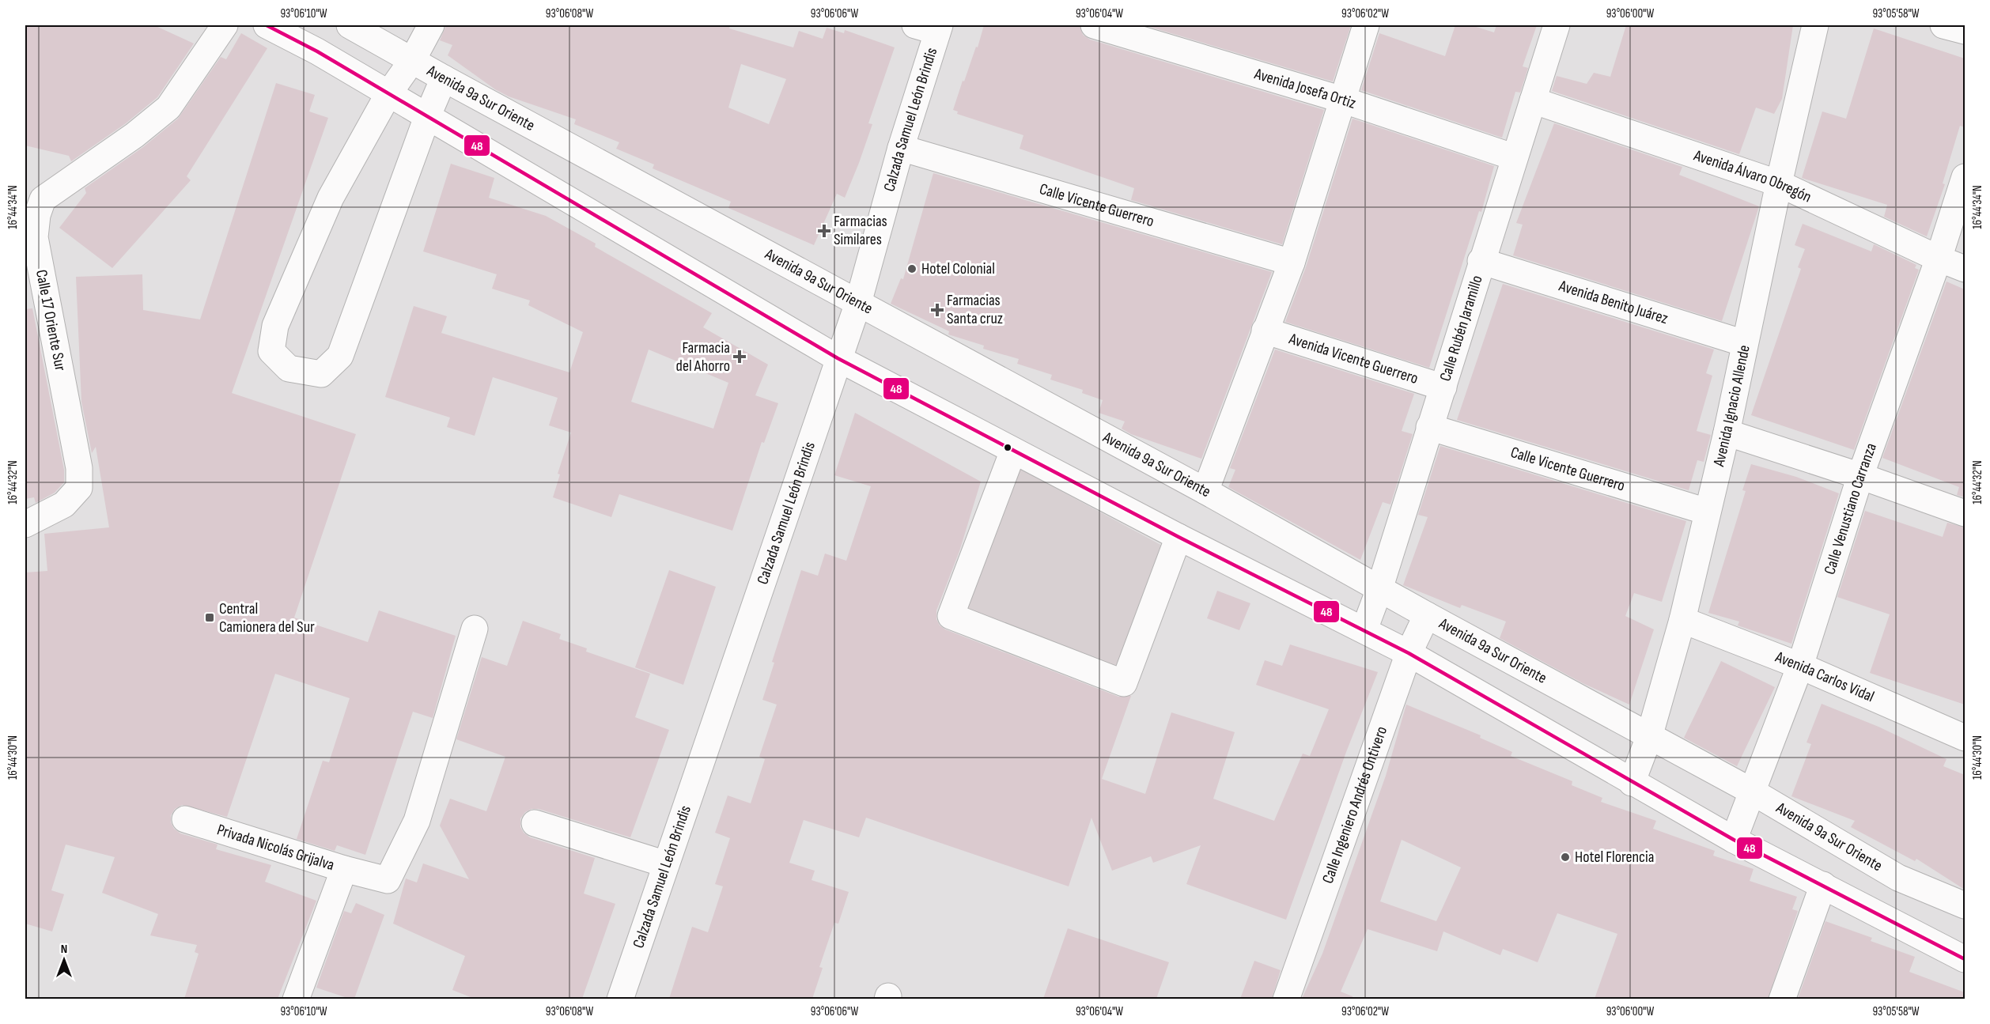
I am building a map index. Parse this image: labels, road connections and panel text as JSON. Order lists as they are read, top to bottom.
{
  "streets": {
    "street": [
      "Avenida Josefa Ortiz",
      "Avenida 9a Sur Oriente",
      "Calzada Samuel León Brindis",
      "Avenida Álvaro Obregón",
      "Calle Vicente Guerrero",
      "Avenida Benito Juárez",
      "Calle 17 Oriente Sur",
      "Calle Rubén Jaramillo",
      "Avenida Vicente Guerrero",
      "Avenida Ignacio Allende",
      "Calle Venustiano Carranza",
      "Avenida Carlos Vidal",
      "Calle Ingeniero Andrés Ontivero",
      "Privada Nicolás Grijalva"
    ]
  },
  "crossings": [
    ["Avenida Josefa Ortiz", "Calle Rubén Jaramillo"],
    ["Avenida 9a Sur Oriente", "Calzada Samuel León Brindis"],
    ["Avenida 9a Sur Oriente", "Calle Rubén Jaramillo"],
    ["Avenida 9a Sur Oriente", "Avenida Ignacio Allende"],
    ["Avenida 9a Sur Oriente", "Calle Venustiano Carranza"],
    ["Avenida 9a Sur Oriente", "Calle Ingeniero Andrés Ontivero"],
    ["Calzada Samuel León Brindis", "Calle Vicente Guerrero"],
    ["Avenida Álvaro Obregón", "Calle Rubén Jaramillo"],
    ["Avenida Álvaro Obregón", "Avenida Ignacio Allende"],
    ["Avenida Álvaro Obregón", "Calle Venustiano Carranza"],
    ["Calle Vicente Guerrero", "Calle Rubén Jaramillo"],
    ["Calle Vicente Guerrero", "Avenida Ignacio Allende"],
    ["Avenida Benito Juárez", "Calle Rubén Jaramillo"],
    ["Avenida Benito Juárez", "Avenida Ignacio Allende"],
    ["Calle Rubén Jaramillo", "Avenida Vicente Guerrero"],
    ["Avenida Ignacio Allende", "Avenida Carlos Vidal"],
    ["Calle Venustiano Carranza", "Avenida Carlos Vidal"]
  ],
  "places": {
    "health": ["Farmacias Similares", "Farmacias Santa cruz", "Farmacia del Ahorro"],
    "other": ["Hotel Colonial", "Hotel Florencia"],
    "transit": ["Central Camionera del Sur"]
  },
  "lines": ["transit line 48"],
  "north": "top",
  "coordinates": [
    "93°06'10\"W",
    "93°06'08\"W",
    "93°06'06\"W",
    "93°06'04\"W",
    "93°06'02\"W",
    "93°06'00\"W",
    "93°05'58\"W",
    "16°44'34\"N",
    "16°44'32\"N",
    "16°44'30\"N"
  ]
}
